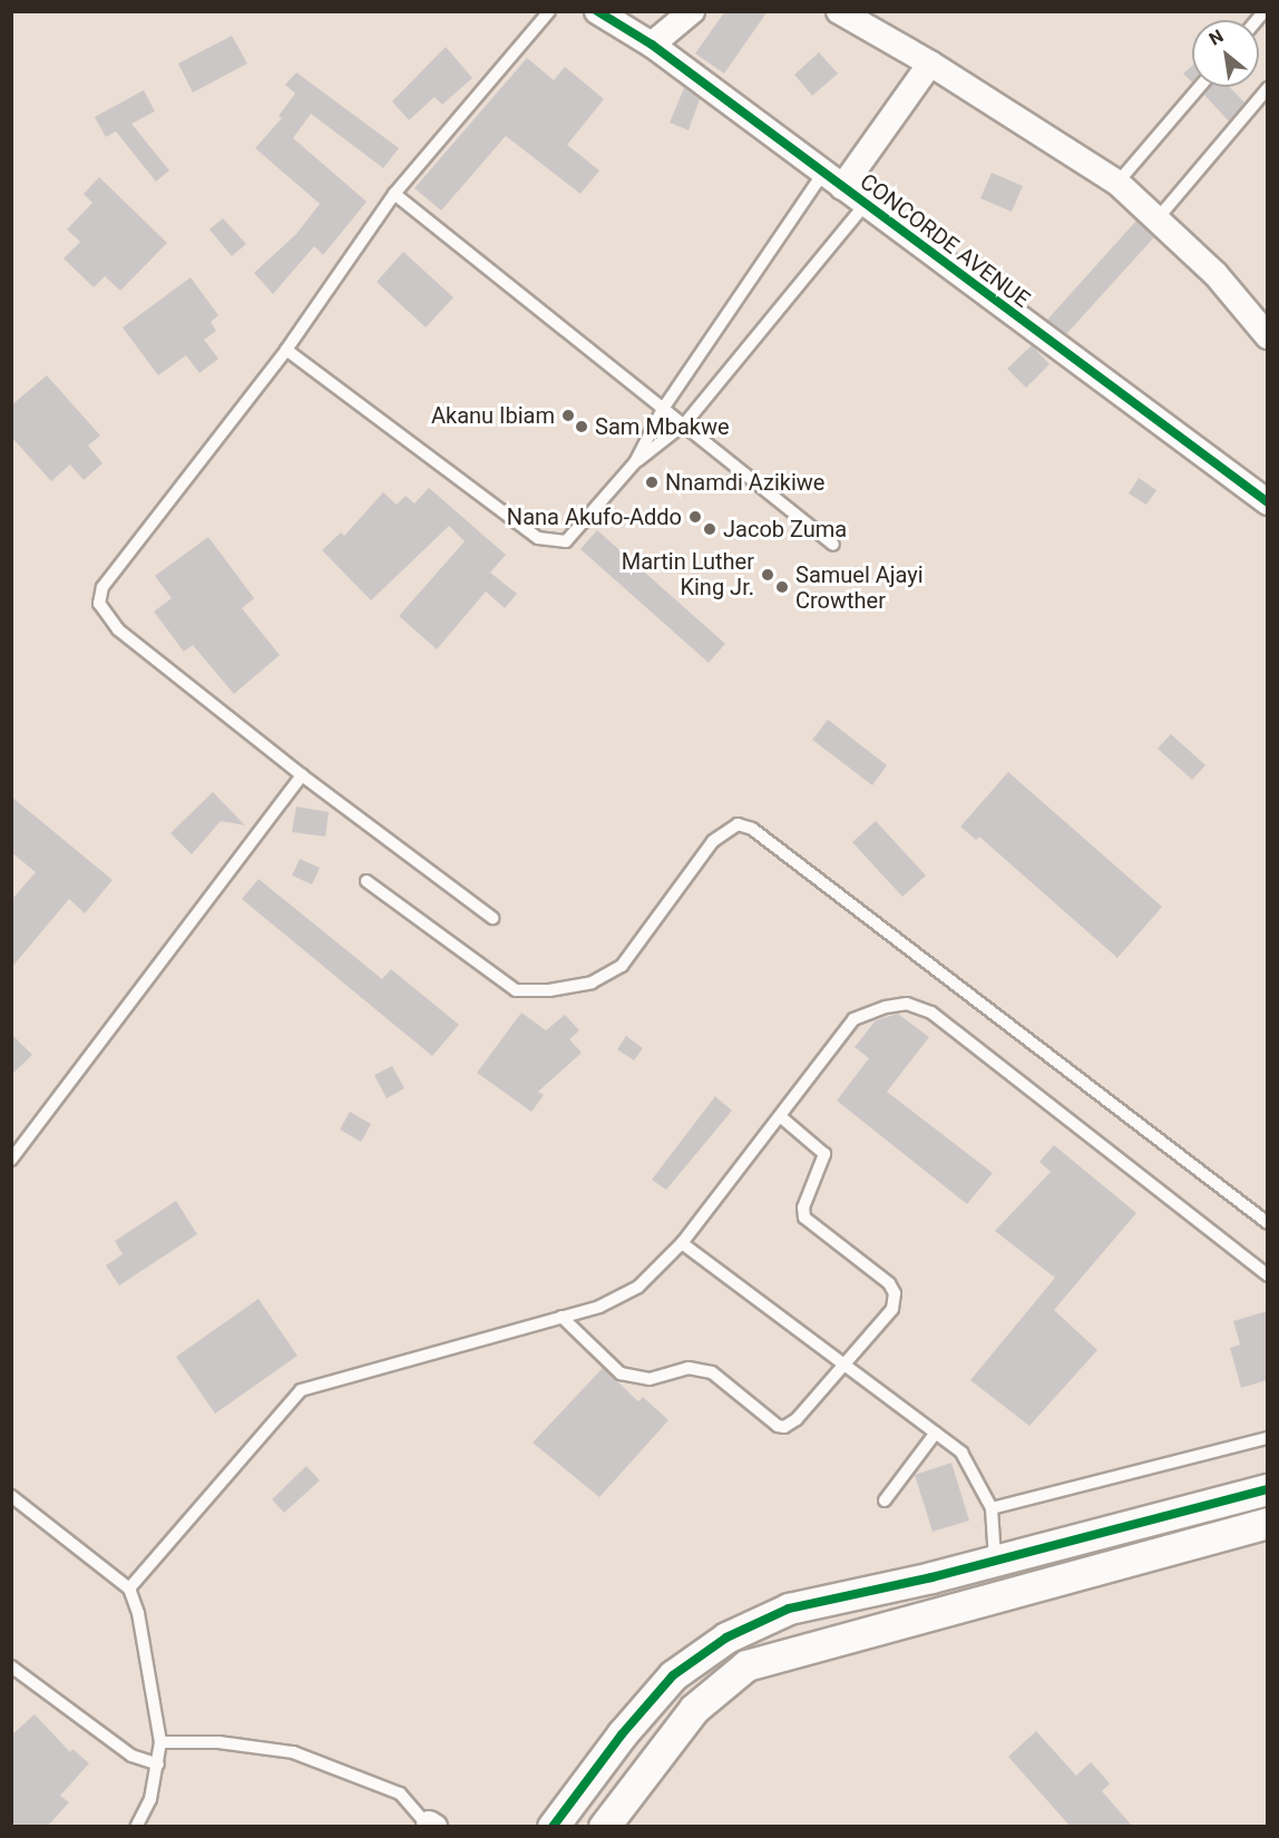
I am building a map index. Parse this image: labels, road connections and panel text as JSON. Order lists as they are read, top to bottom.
{
  "streets": {
    "street": ["CONCORDE AVENUE"]
  },
  "places": [
    "Akanu Ibiam",
    "Sam Mbakwe",
    "Nnamdi Azikiwe",
    "Nana Akufo-Addo",
    "Jacob Zuma",
    "Martin Luther King Jr.",
    "Samuel Ajayi Crowther"
  ],
  "north": "top left"
}
